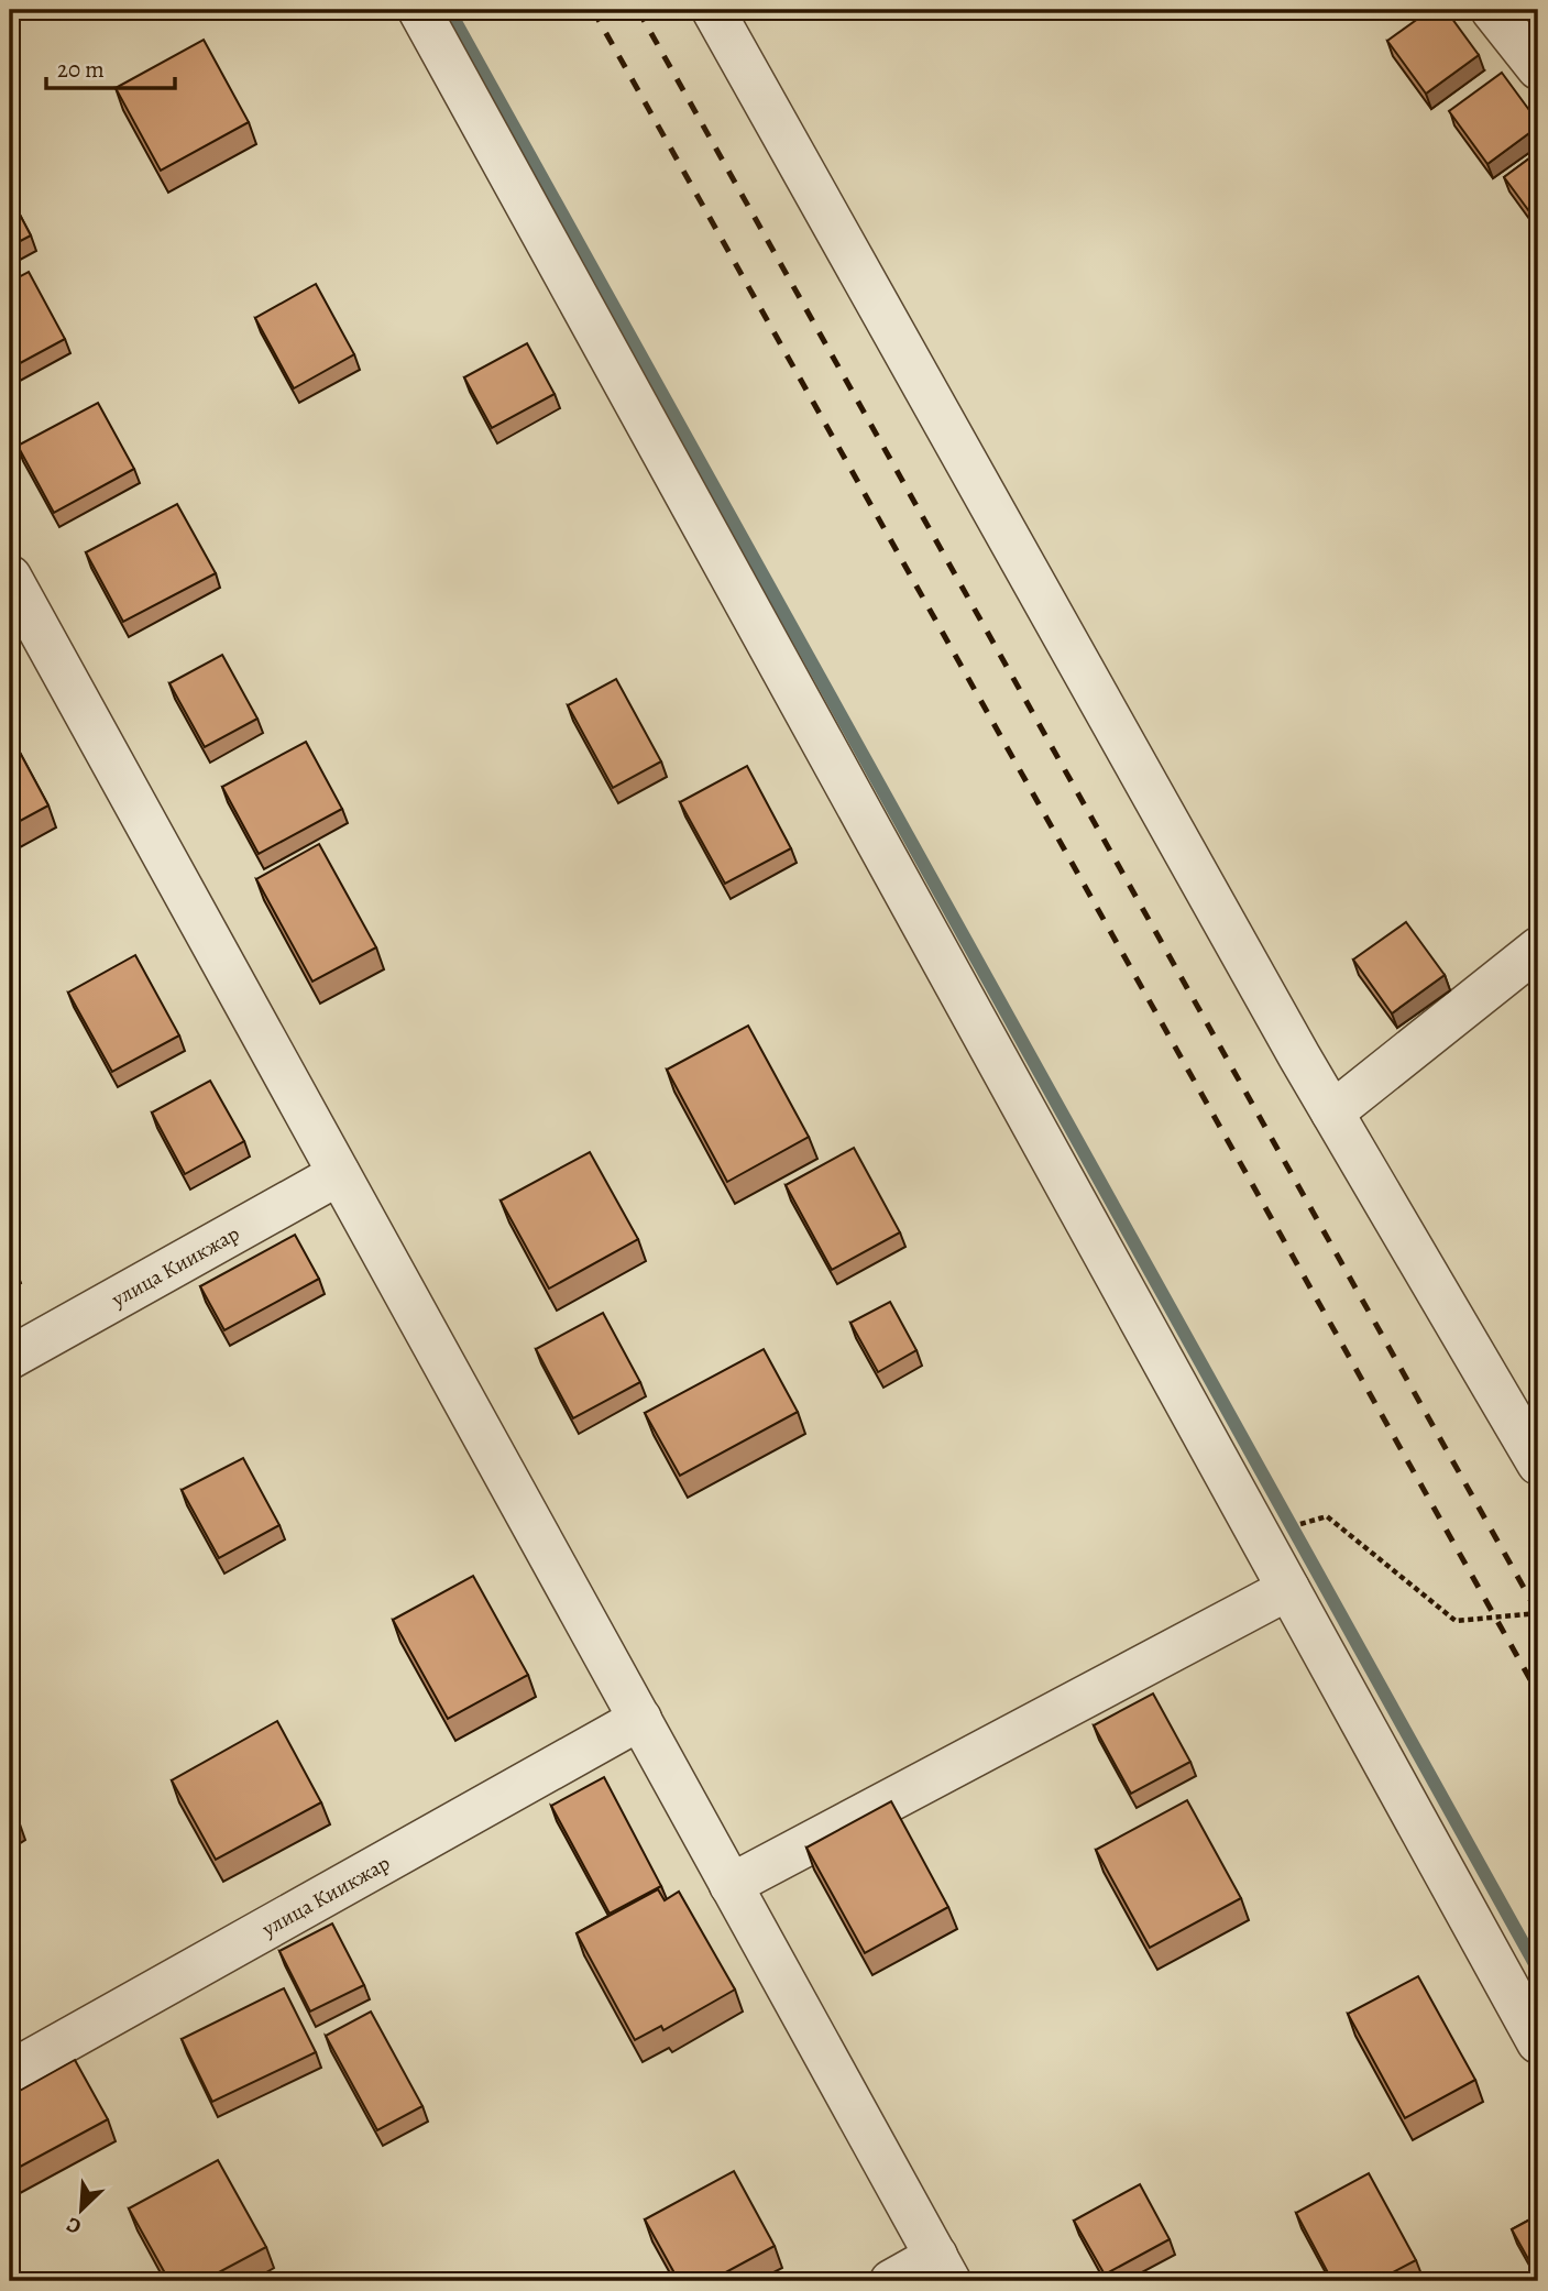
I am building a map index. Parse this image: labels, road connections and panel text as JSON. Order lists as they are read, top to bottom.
{
  "streets": {
    "street": ["улица Киикжар"]
  },
  "scale_bar": "20 m",
  "north": "bottom left"
}
